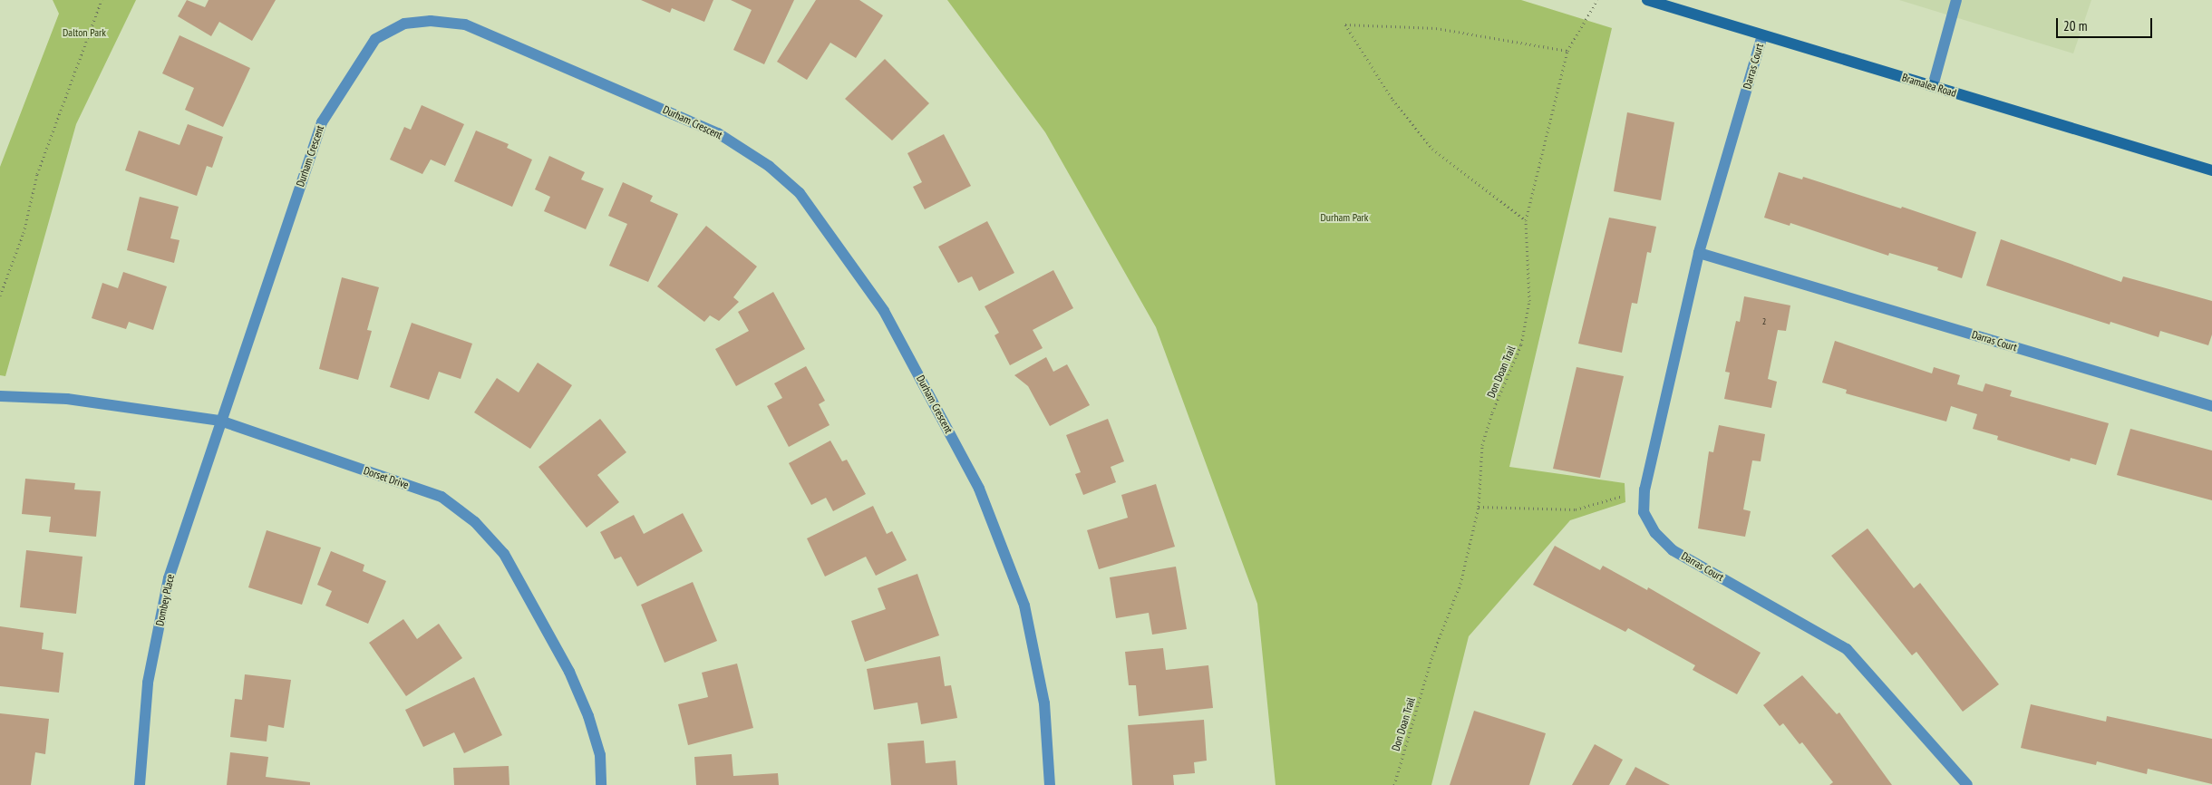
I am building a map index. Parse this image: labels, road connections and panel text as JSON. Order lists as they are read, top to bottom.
{
  "streets": {
    "main road": ["Bramalea Road"],
    "street": [
      "Darras Court",
      "Durham Crescent",
      "Dorset Drive",
      "Dombey Place"
    ],
    "path": ["Don Doan Trail"]
  },
  "crossings": [
    ["Darras Court", "Bramalea Road"],
    ["Durham Crescent", "Dorset Drive"],
    ["Durham Crescent", "Dombey Place"],
    ["Dorset Drive", "Dombey Place"]
  ],
  "parks": ["Dalton Park", "Durham Park"],
  "house_numbers": ["2"],
  "scale_bar": "20 m"
}
